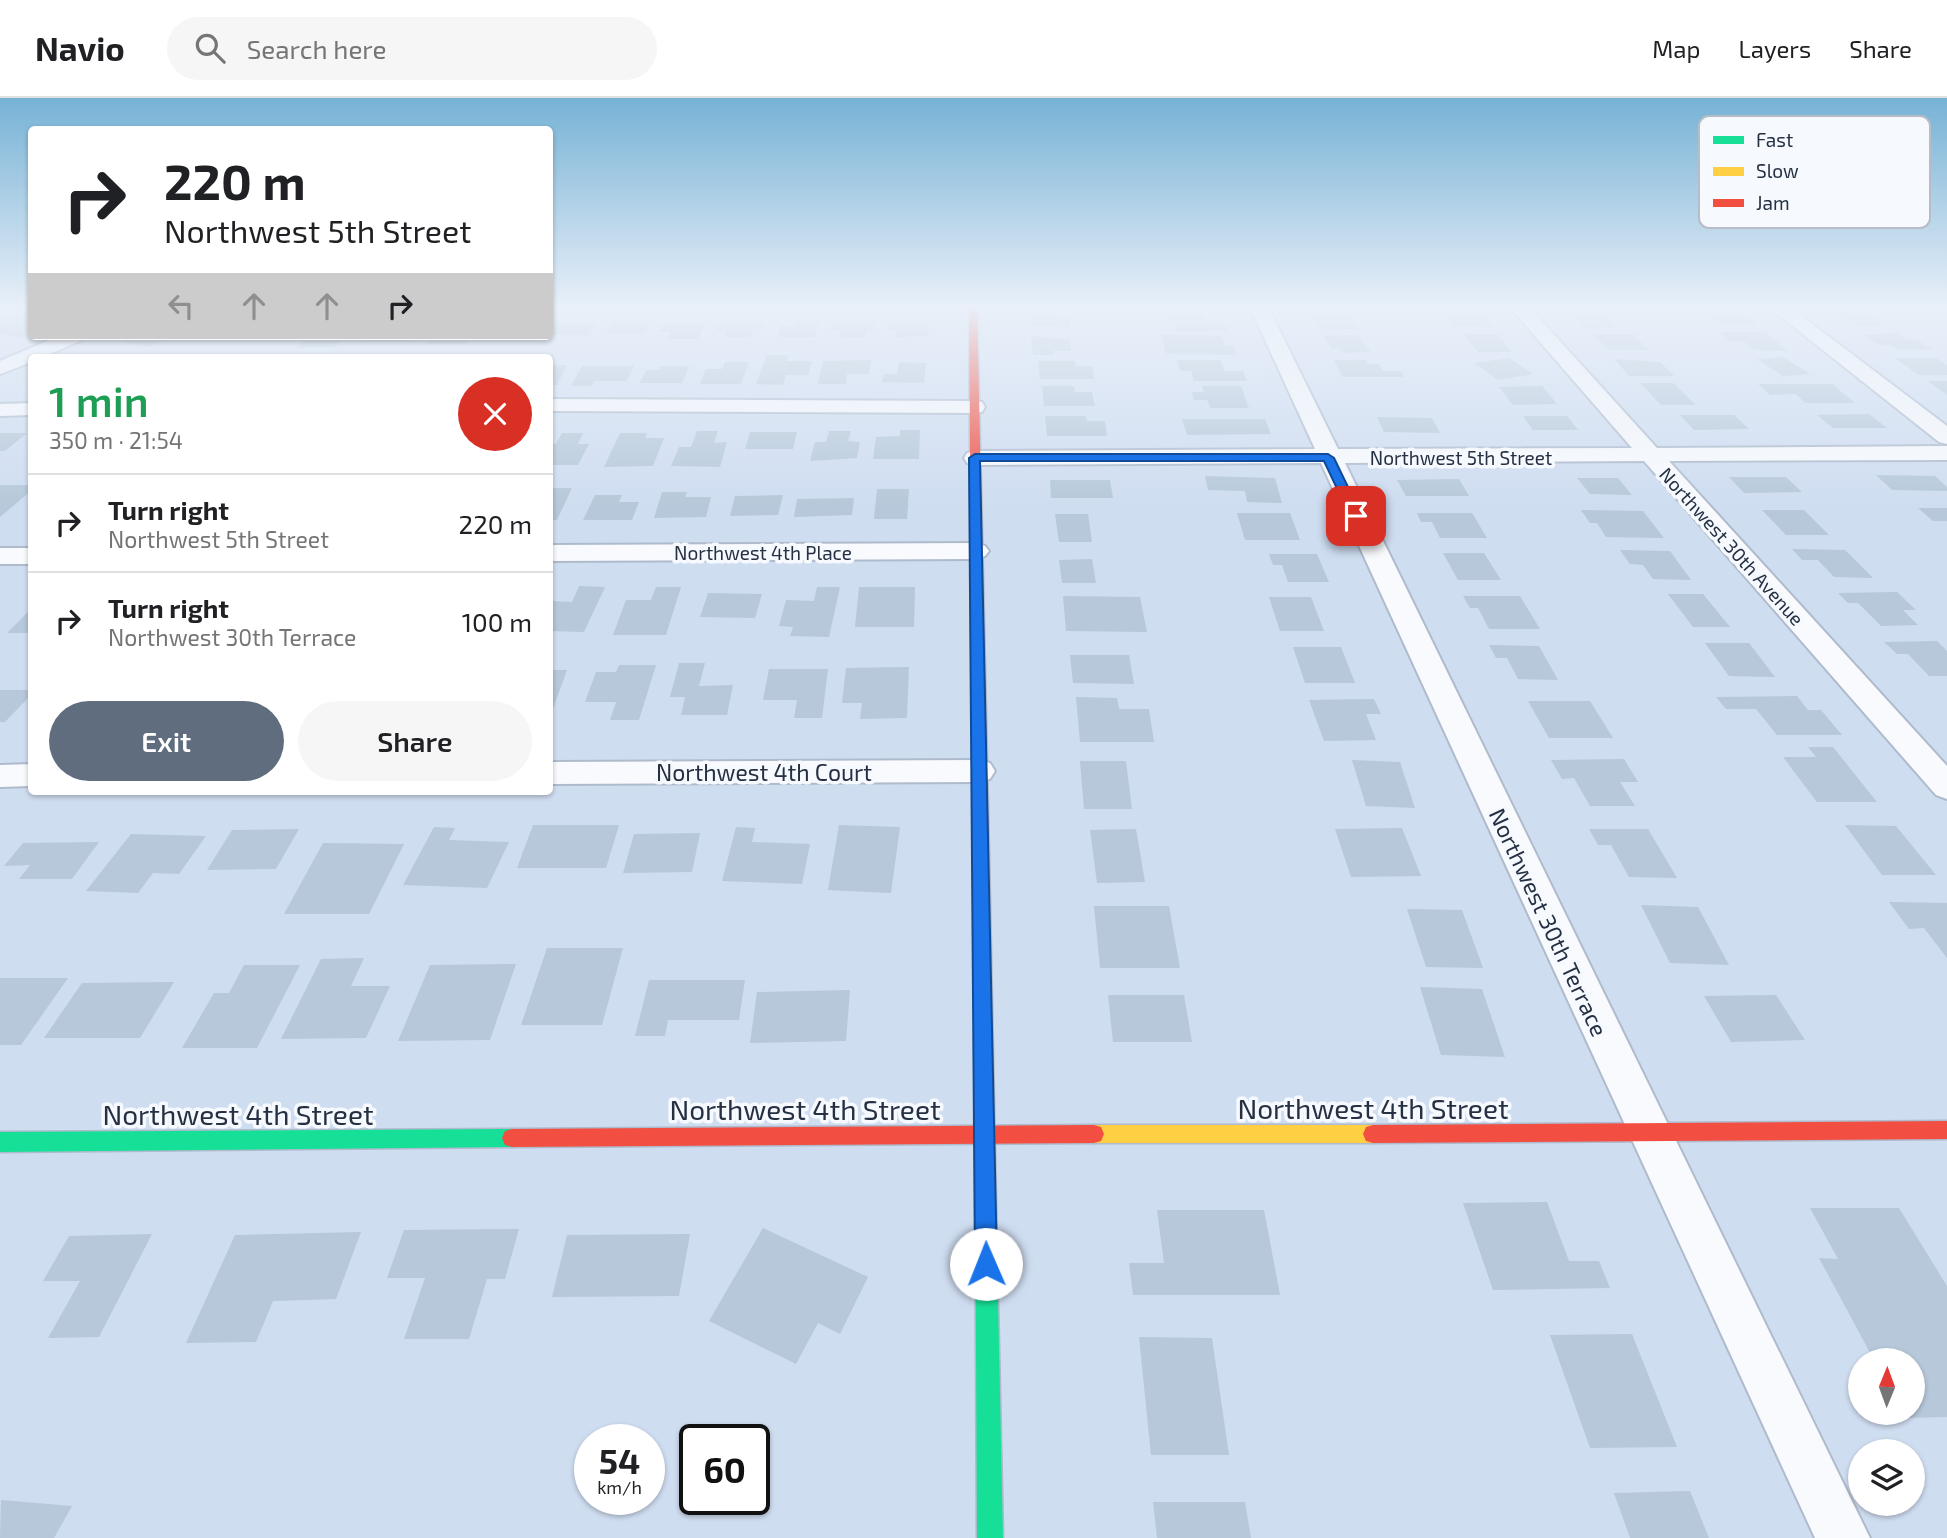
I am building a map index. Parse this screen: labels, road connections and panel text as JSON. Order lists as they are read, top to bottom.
{
  "streets": {
    "main road": ["Northwest 4th Street"],
    "street": [
      "Northwest 5th Street",
      "Northwest 30th Avenue",
      "Northwest 4th Place",
      "Northwest 4th Court",
      "Northwest 30th Terrace"
    ]
  },
  "crossings": [
    ["Northwest 5th Street", "Northwest 30th Avenue"],
    ["Northwest 5th Street", "Northwest 30th Terrace"],
    ["Northwest 30th Terrace", "Northwest 4th Street"]
  ],
  "legend": ["Fast", "Slow", "Jam"],
  "north": "top",
  "page": {
    "header": "Navio",
    "search": "Search here",
    "nav": ["Map", "Layers", "Share"],
    "turn": ["220 m", "Northwest 5th Street"],
    "heading": ["1 min", "350 m · 21:54"],
    "list": [
      {
        "name": "Turn right",
        "note": "Northwest 5th Street",
        "value": "220 m"
      },
      {
        "name": "Turn right",
        "note": "Northwest 30th Terrace",
        "value": "100 m"
      }
    ],
    "buttons": ["Exit", "Share"],
    "speed": "54 km/h",
    "limit": "60"
  }
}
